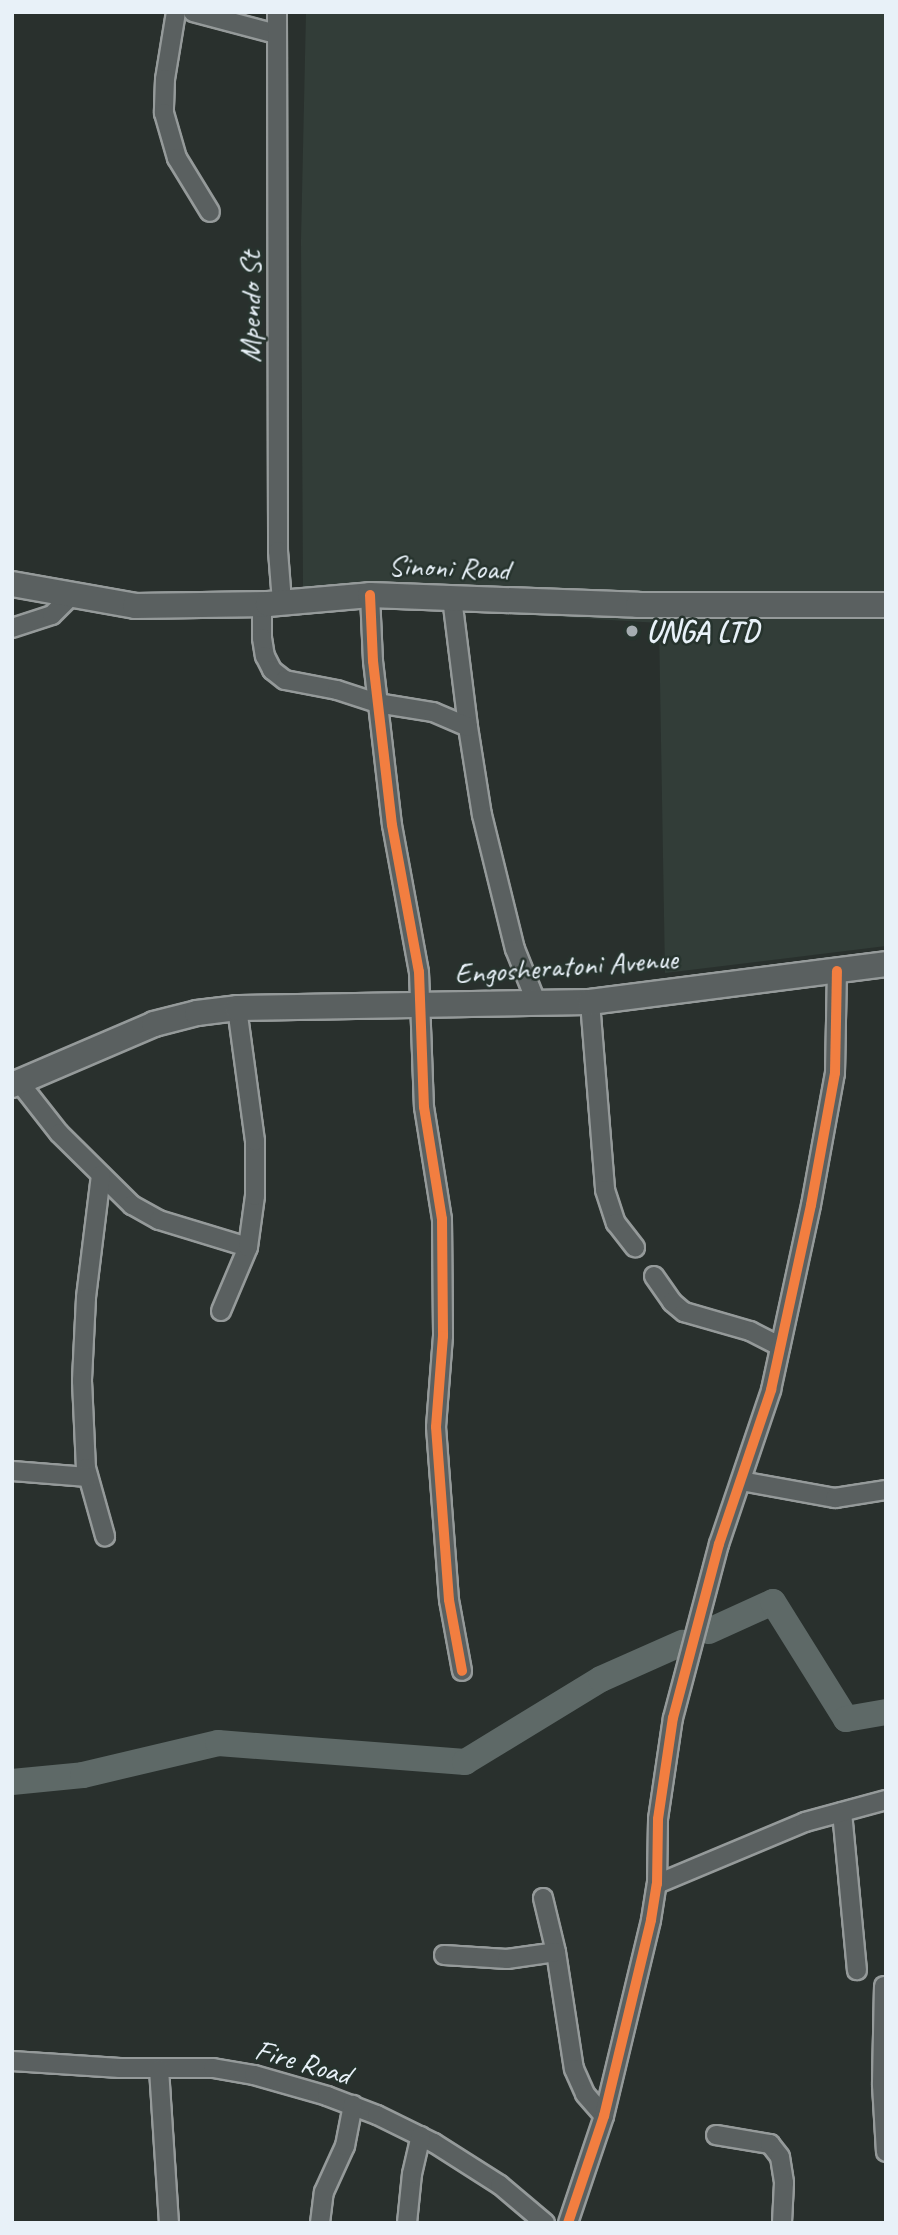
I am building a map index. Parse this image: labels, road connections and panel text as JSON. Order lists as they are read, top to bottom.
{
  "streets": {
    "street": [
      "Mpendo St",
      "Sinoni Road",
      "Engosheratoni Avenue",
      "Fire Road"
    ]
  },
  "crossings": [
    ["Mpendo St", "Sinoni Road"]
  ],
  "places": ["UNGA LTD"]
}
